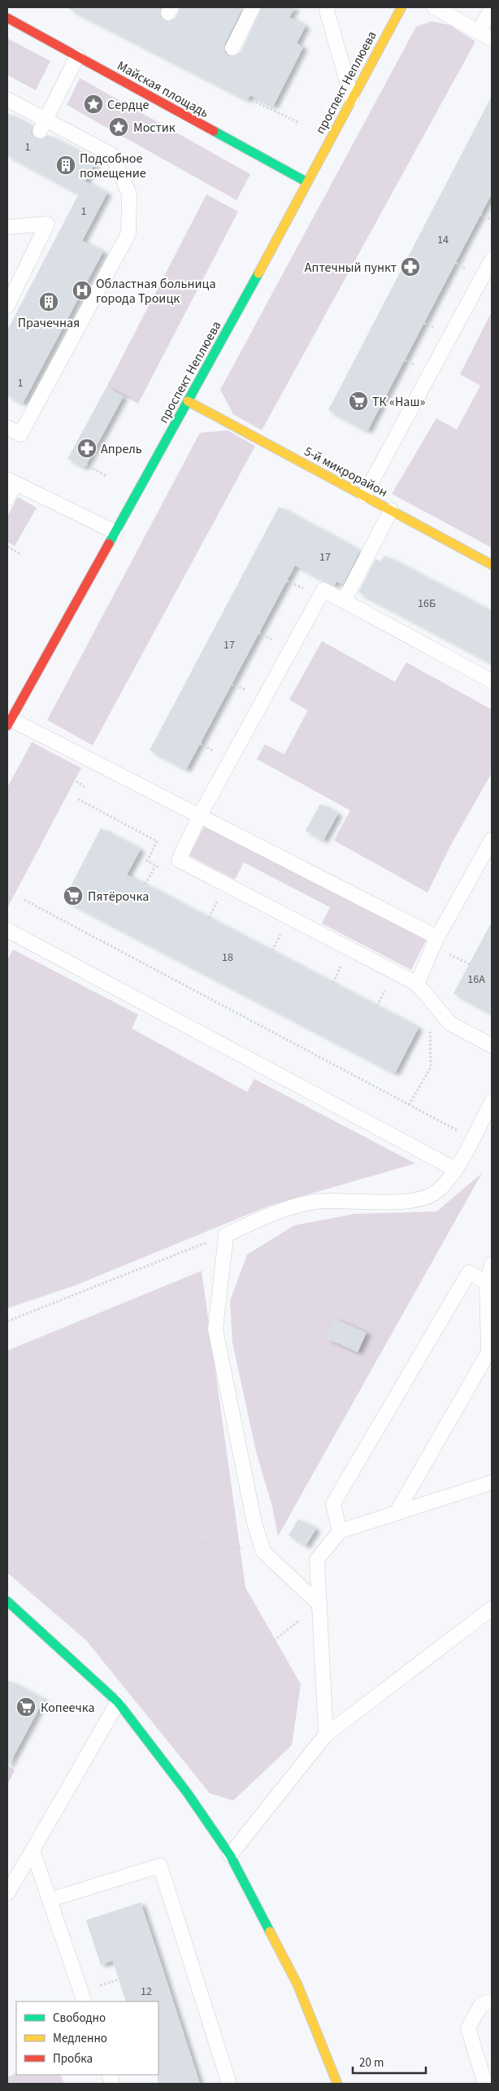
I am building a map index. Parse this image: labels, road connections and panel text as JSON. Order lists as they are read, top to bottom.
{
  "streets": {
    "street": ["проспект Неплюева", "Майская площадь", "5-й микрорайон"]
  },
  "crossings": [
    ["проспект Неплюева", "Майская площадь"],
    ["проспект Неплюева", "5-й микрорайон"]
  ],
  "places": {
    "place": ["Сердце", "Мостик"],
    "building": ["Подсобное помещение", "Прачечная"],
    "pharmacy": ["Аптечный пункт", "Апрель"],
    "hospital": ["Областная больница города Троицк"],
    "supermarket": ["ТК «Наш»", "Пятёрочка", "Копеечка"]
  },
  "house_numbers": [
    "1",
    "1",
    "14",
    "1",
    "17",
    "16Б",
    "17",
    "18",
    "16А",
    "12"
  ],
  "legend": ["Свободно", "Медленно", "Пробка"],
  "scale_bar": "20 m"
}
